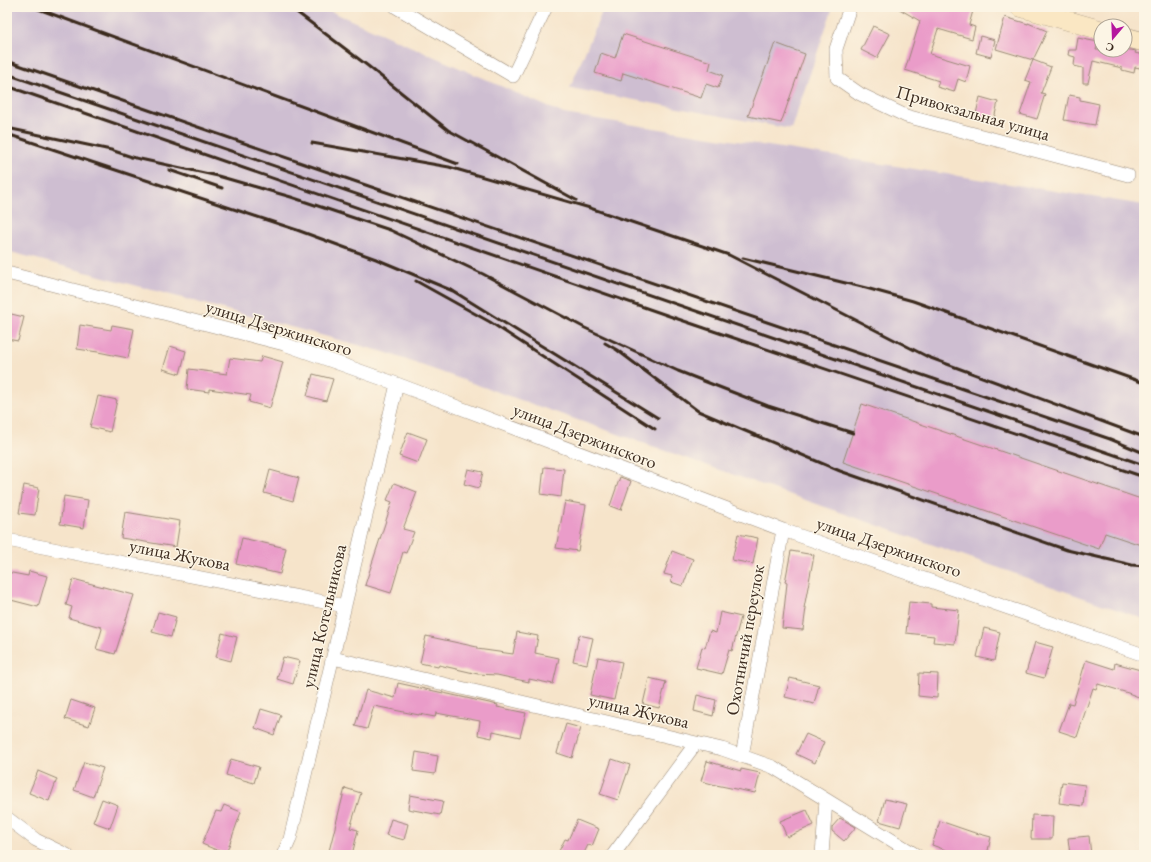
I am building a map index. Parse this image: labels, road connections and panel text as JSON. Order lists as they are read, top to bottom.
{
  "streets": {
    "street": [
      "Привокзальная улица",
      "улица Дзержинского",
      "улица Жукова",
      "улица Котельникова",
      "Охотничий переулок"
    ]
  },
  "crossings": [
    ["улица Дзержинского", "улица Котельникова"],
    ["улица Дзержинского", "Охотничий переулок"],
    ["улица Жукова", "улица Котельникова"],
    ["улица Жукова", "Охотничий переулок"]
  ],
  "north": "bottom"
}
